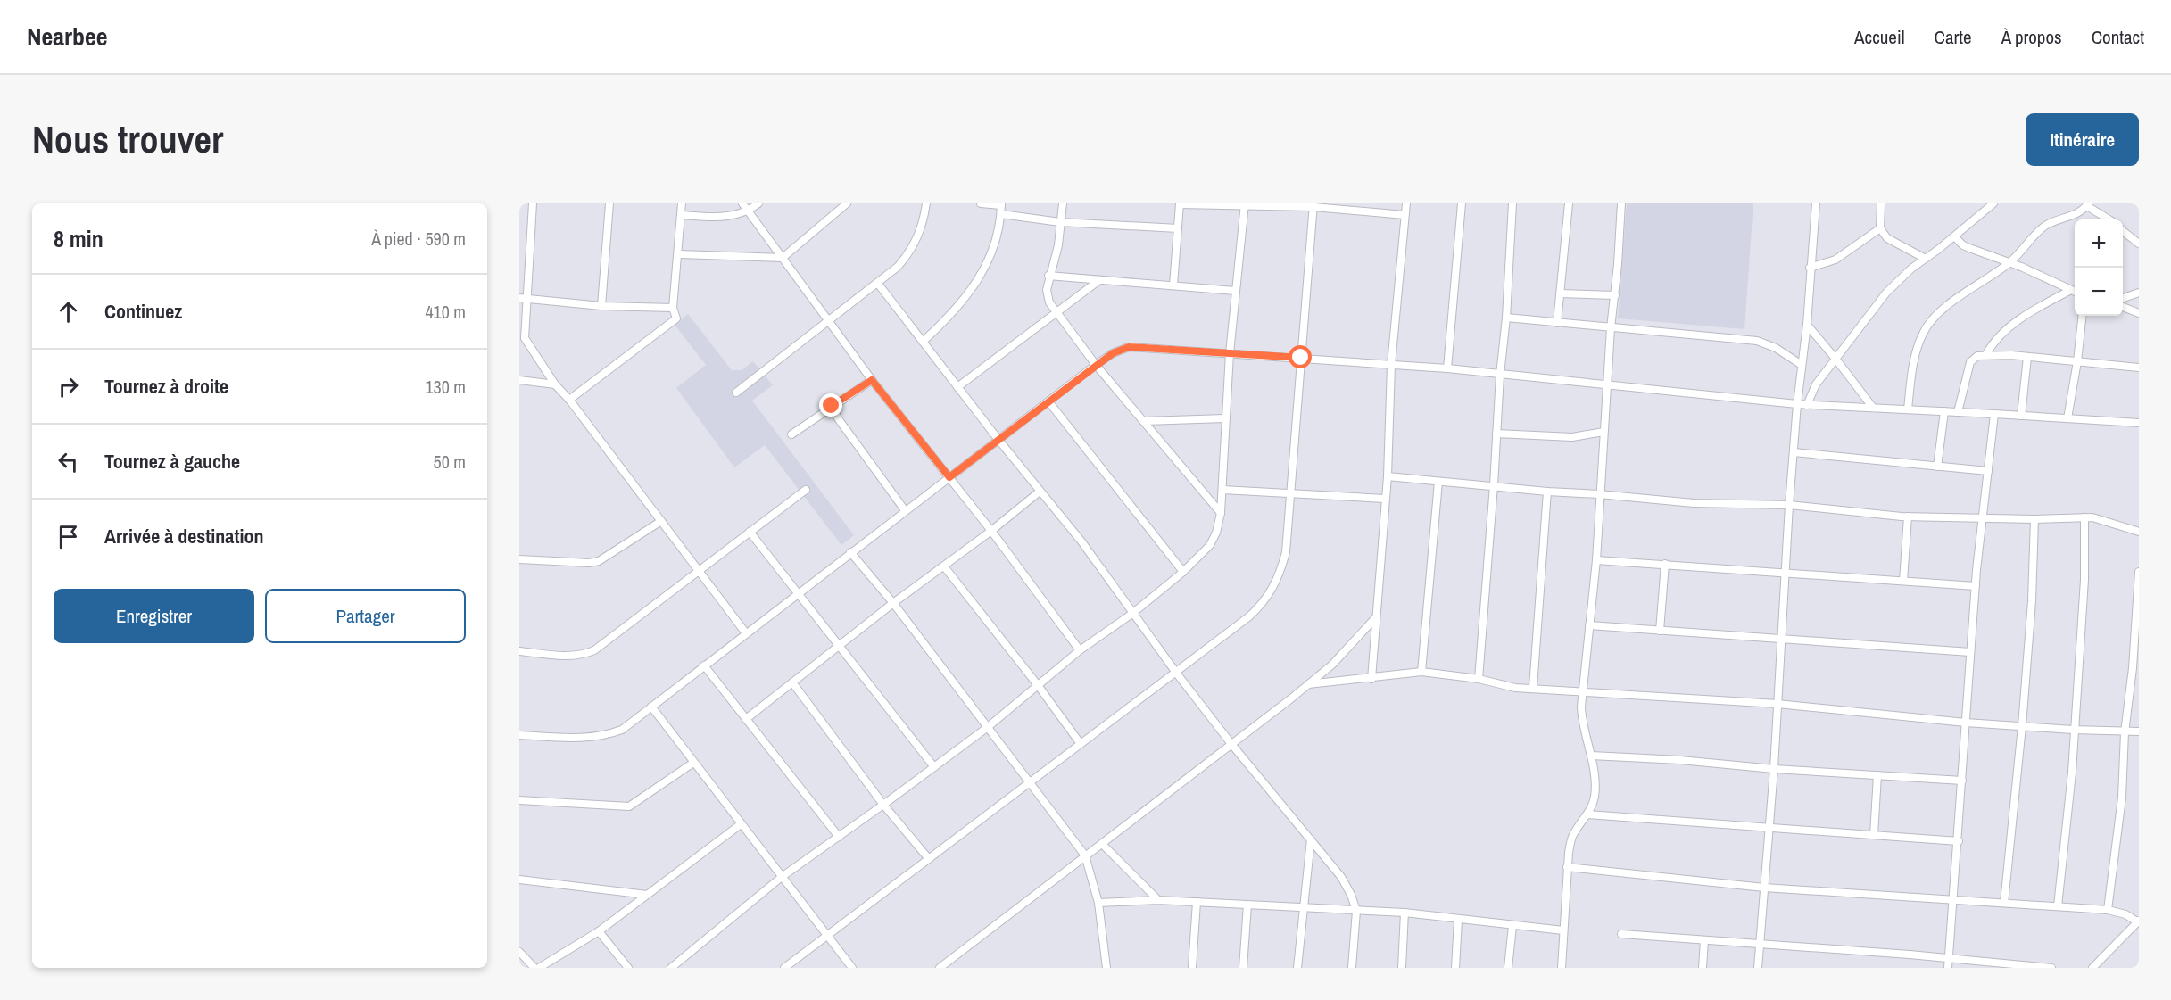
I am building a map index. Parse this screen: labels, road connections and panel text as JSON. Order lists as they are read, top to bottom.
{
  "page": {
    "header": "Nearbee",
    "nav": [
      "Accueil",
      "Carte",
      "À propos",
      "Contact"
    ],
    "buttons": [
      "Itinéraire",
      ["Enregistrer", "Partager"]
    ],
    "title": "Nous trouver",
    "heading": ["8 min", "À pied · 590 m"],
    "map_buttons": ["+", "−"],
    "list": [
      ["Continuez", "410 m"],
      ["Tournez à droite", "130 m"],
      ["Tournez à gauche", "50 m"],
      "Arrivée à destination"
    ]
  }
}
